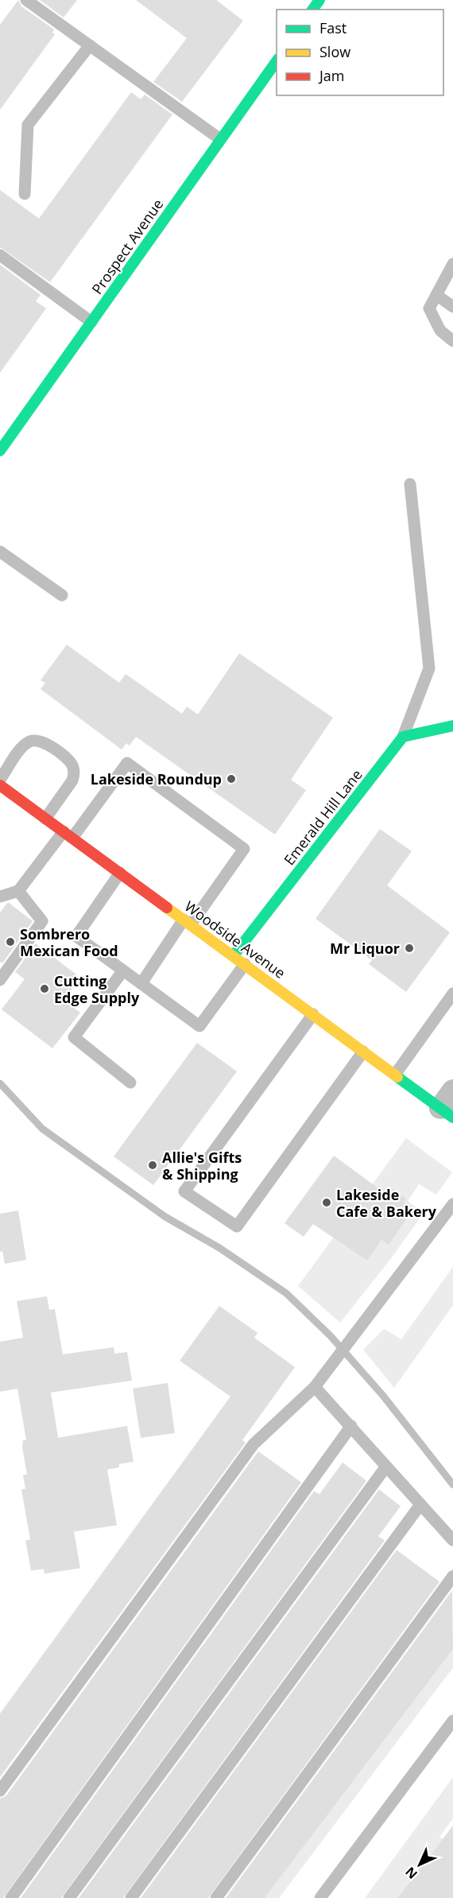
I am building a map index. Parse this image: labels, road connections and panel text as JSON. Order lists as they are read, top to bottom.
{
  "streets": {
    "street": ["Prospect Avenue", "Emerald Hill Lane", "Woodside Avenue"]
  },
  "crossings": [
    ["Emerald Hill Lane", "Woodside Avenue"]
  ],
  "places": [
    "Lakeside Roundup",
    "Sombrero Mexican Food",
    "Mr Liquor",
    "Cutting Edge Supply",
    "Allie's Gifts & Shipping",
    "Lakeside Cafe & Bakery"
  ],
  "legend": ["Fast", "Slow", "Jam"],
  "north": "bottom left"
}
